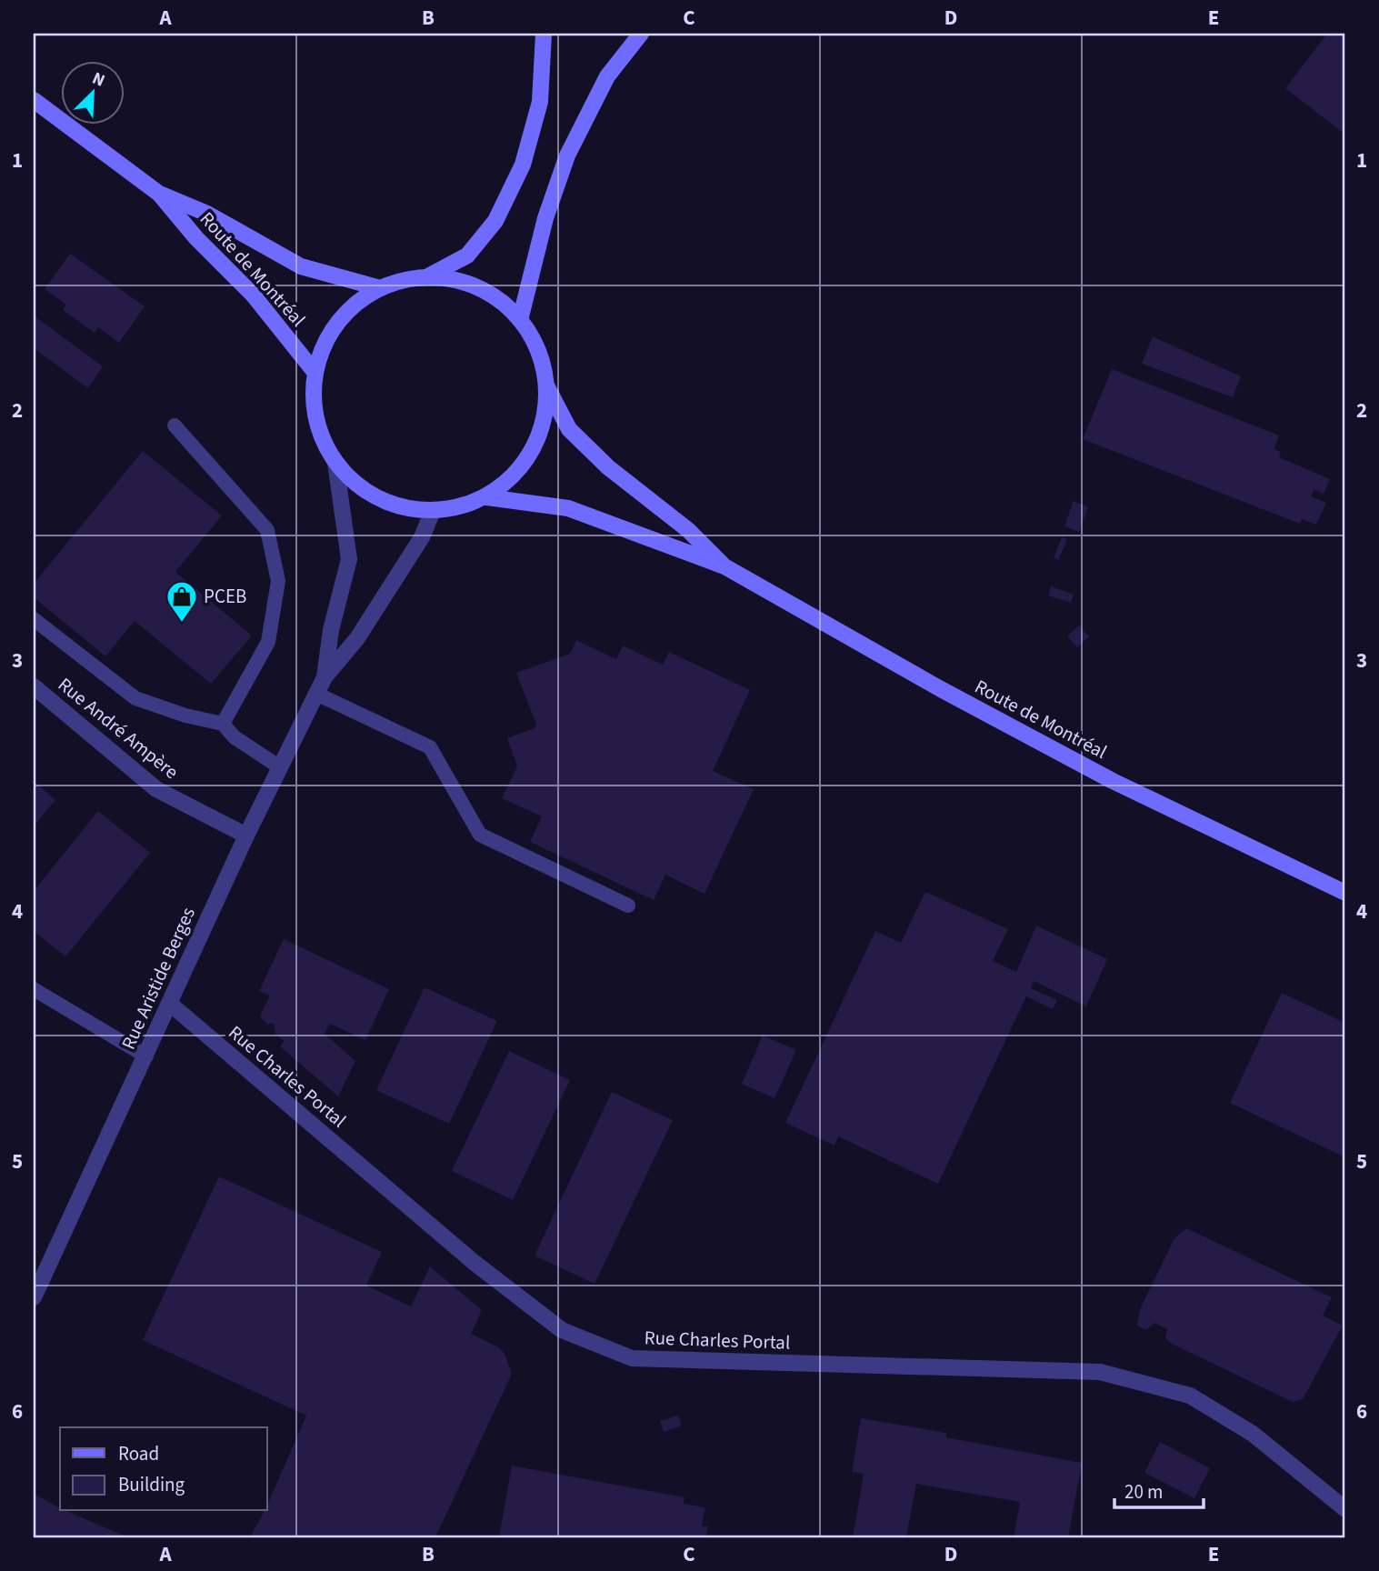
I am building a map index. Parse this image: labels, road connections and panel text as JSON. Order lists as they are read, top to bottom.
{
  "streets": {
    "main road": ["Route de Montréal"],
    "street": ["Rue André Ampère", "Rue Aristide Berges", "Rue Charles Portal"]
  },
  "crossings": [
    ["Rue André Ampère", "Rue Aristide Berges"],
    ["Rue Aristide Berges", "Rue Charles Portal"]
  ],
  "places": {
    "shop": ["PCEB"]
  },
  "legend": ["Road", "Building"],
  "scale_bar": "20 m",
  "north": "top right",
  "grid": {
    "columns": [
      "A",
      "B",
      "C",
      "D",
      "E"
    ],
    "rows": [
      "1",
      "2",
      "3",
      "4",
      "5",
      "6"
    ]
  }
}
